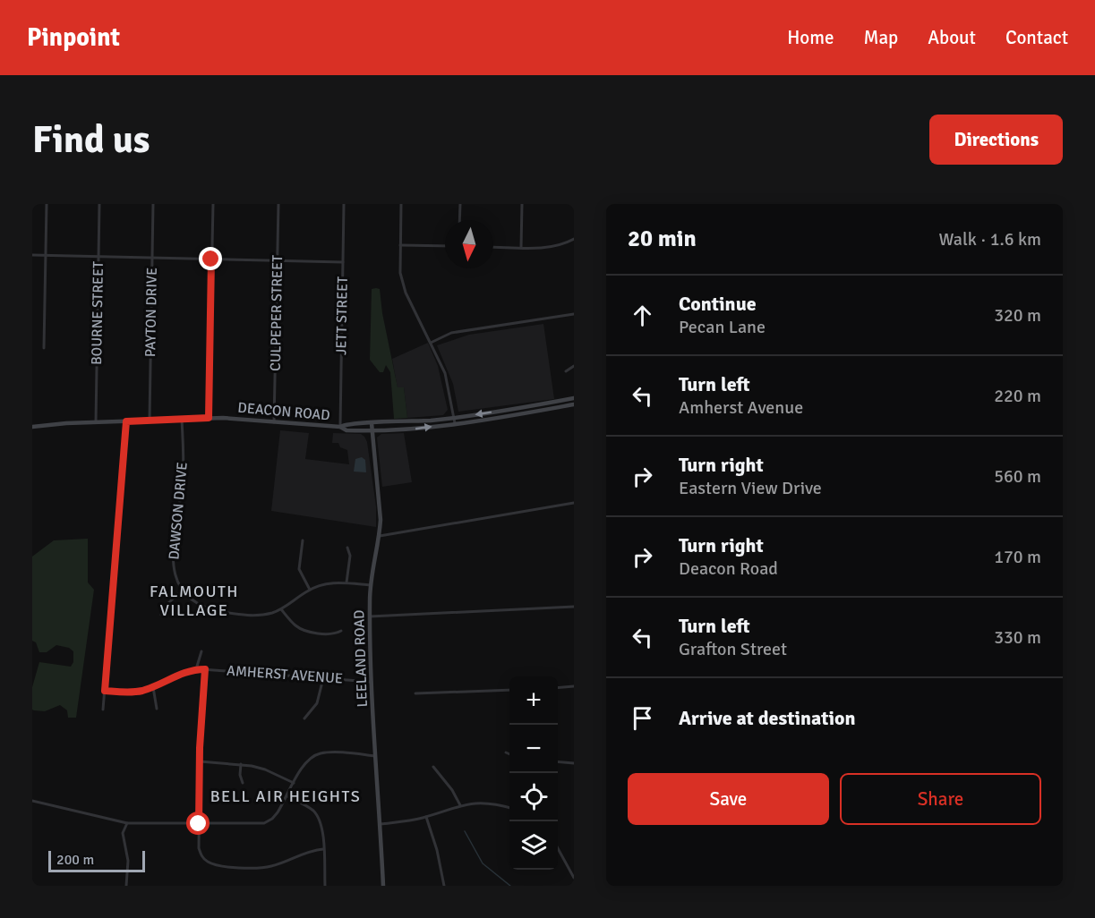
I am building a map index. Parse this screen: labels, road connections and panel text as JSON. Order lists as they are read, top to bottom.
{
  "streets": {
    "main road": ["DEACON ROAD", "LEELAND ROAD"],
    "street": [
      "PAYTON DRIVE",
      "BOURNE STREET",
      "CULPEPER STREET",
      "JETT STREET",
      "DAWSON DRIVE",
      "AMHERST AVENUE"
    ]
  },
  "crossings": [
    ["PAYTON DRIVE", "DEACON ROAD"],
    ["BOURNE STREET", "DEACON ROAD"],
    ["CULPEPER STREET", "DEACON ROAD"],
    ["JETT STREET", "DEACON ROAD"],
    ["DEACON ROAD", "DAWSON DRIVE"],
    ["DEACON ROAD", "LEELAND ROAD"],
    ["LEELAND ROAD", "AMHERST AVENUE"]
  ],
  "districts": ["FALMOUTH VILLAGE", "BELL AIR HEIGHTS"],
  "scale_bar": "200 m",
  "north": "bottom",
  "page": {
    "header": "Pinpoint",
    "nav": [
      "Home",
      "Map",
      "About",
      "Contact"
    ],
    "buttons": [
      "Directions",
      ["Save", "Share"]
    ],
    "title": "Find us",
    "heading": ["20 min", "Walk · 1.6 km"],
    "list": [
      ["Continue", "Pecan Lane", "320 m"],
      ["Turn left", "Amherst Avenue", "220 m"],
      ["Turn right", "Eastern View Drive", "560 m"],
      ["Turn right", "Deacon Road", "170 m"],
      ["Turn left", "Grafton Street", "330 m"],
      "Arrive at destination"
    ],
    "map_buttons": ["+", "−"],
    "scale": "200 m"
  }
}
